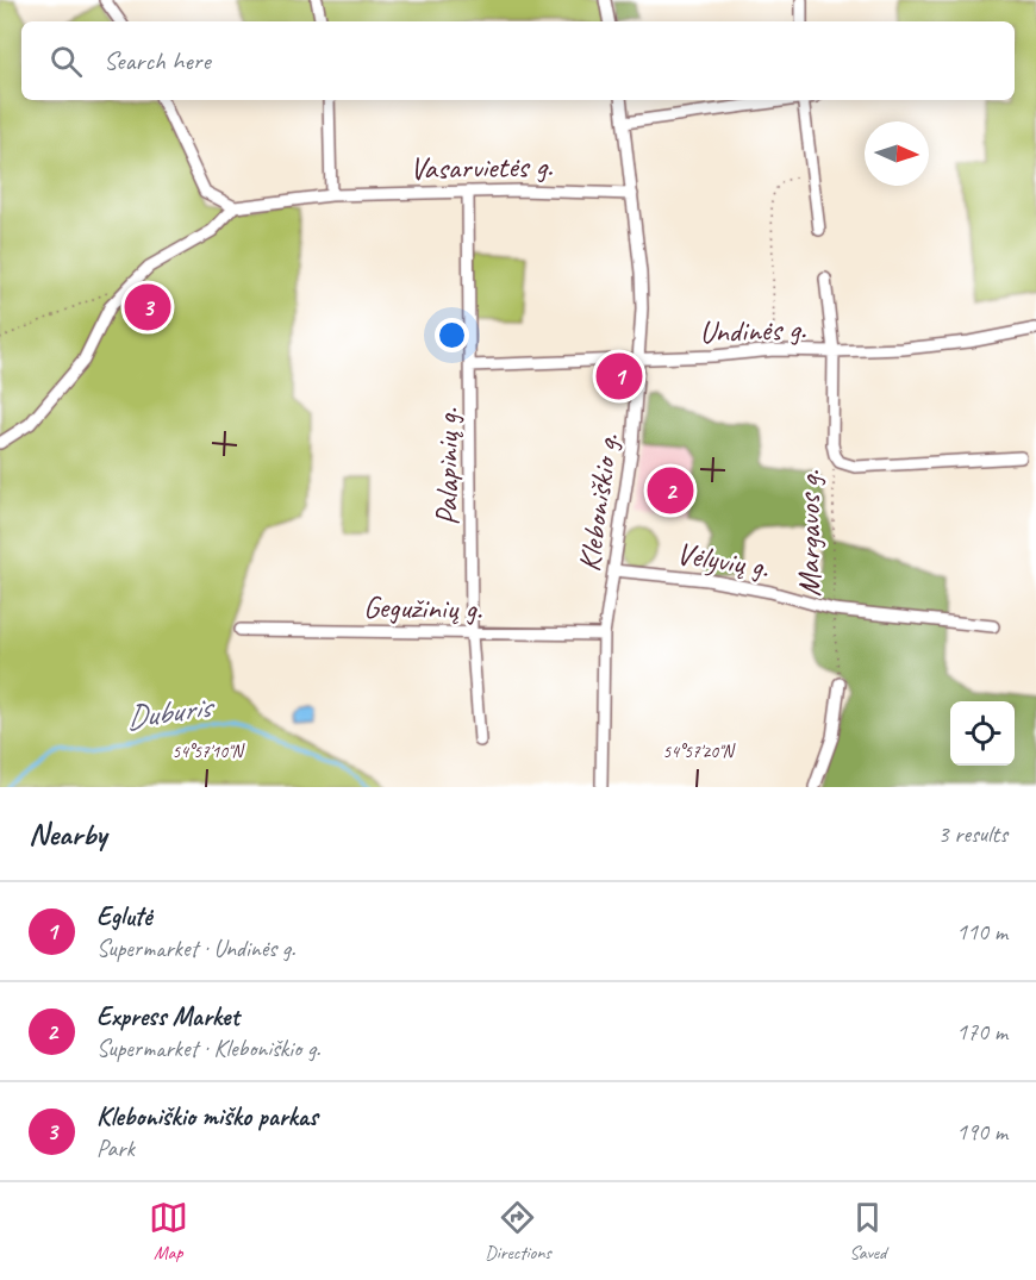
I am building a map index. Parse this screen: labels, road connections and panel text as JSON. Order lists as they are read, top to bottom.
{
  "streets": {
    "street": [
      "Vasarvietės g.",
      "Undinės g.",
      "Palapinių g.",
      "Kleboniškio g.",
      "Margavos g.",
      "Vėlyvių g.",
      "Gegužinių g."
    ]
  },
  "crossings": [
    ["Vasarvietės g.", "Palapinių g."],
    ["Vasarvietės g.", "Kleboniškio g."],
    ["Undinės g.", "Palapinių g."],
    ["Undinės g.", "Kleboniškio g."],
    ["Undinės g.", "Margavos g."],
    ["Palapinių g.", "Gegužinių g."],
    ["Kleboniškio g.", "Vėlyvių g."],
    ["Kleboniškio g.", "Gegužinių g."],
    ["Margavos g.", "Vėlyvių g."]
  ],
  "water": ["Duburis"],
  "north": "right",
  "page": {
    "search": "Search here",
    "pins": ["3", "1", "2"],
    "heading": ["Nearby", "3 results"],
    "list": [
      {
        "mark": "1",
        "name": "Eglutė",
        "note": "Supermarket · Undinės g.",
        "value": "110 m"
      },
      {
        "mark": "2",
        "name": "Express Market",
        "note": "Supermarket · Kleboniškio g.",
        "value": "170 m"
      },
      {
        "mark": "3",
        "name": "Kleboniškio miško parkas",
        "note": "Park",
        "value": "190 m"
      }
    ],
    "nav": ["Map", "Directions", "Saved"]
  },
  "coordinates": ["54°57'10\"N", "54°57'20\"N"]
}
